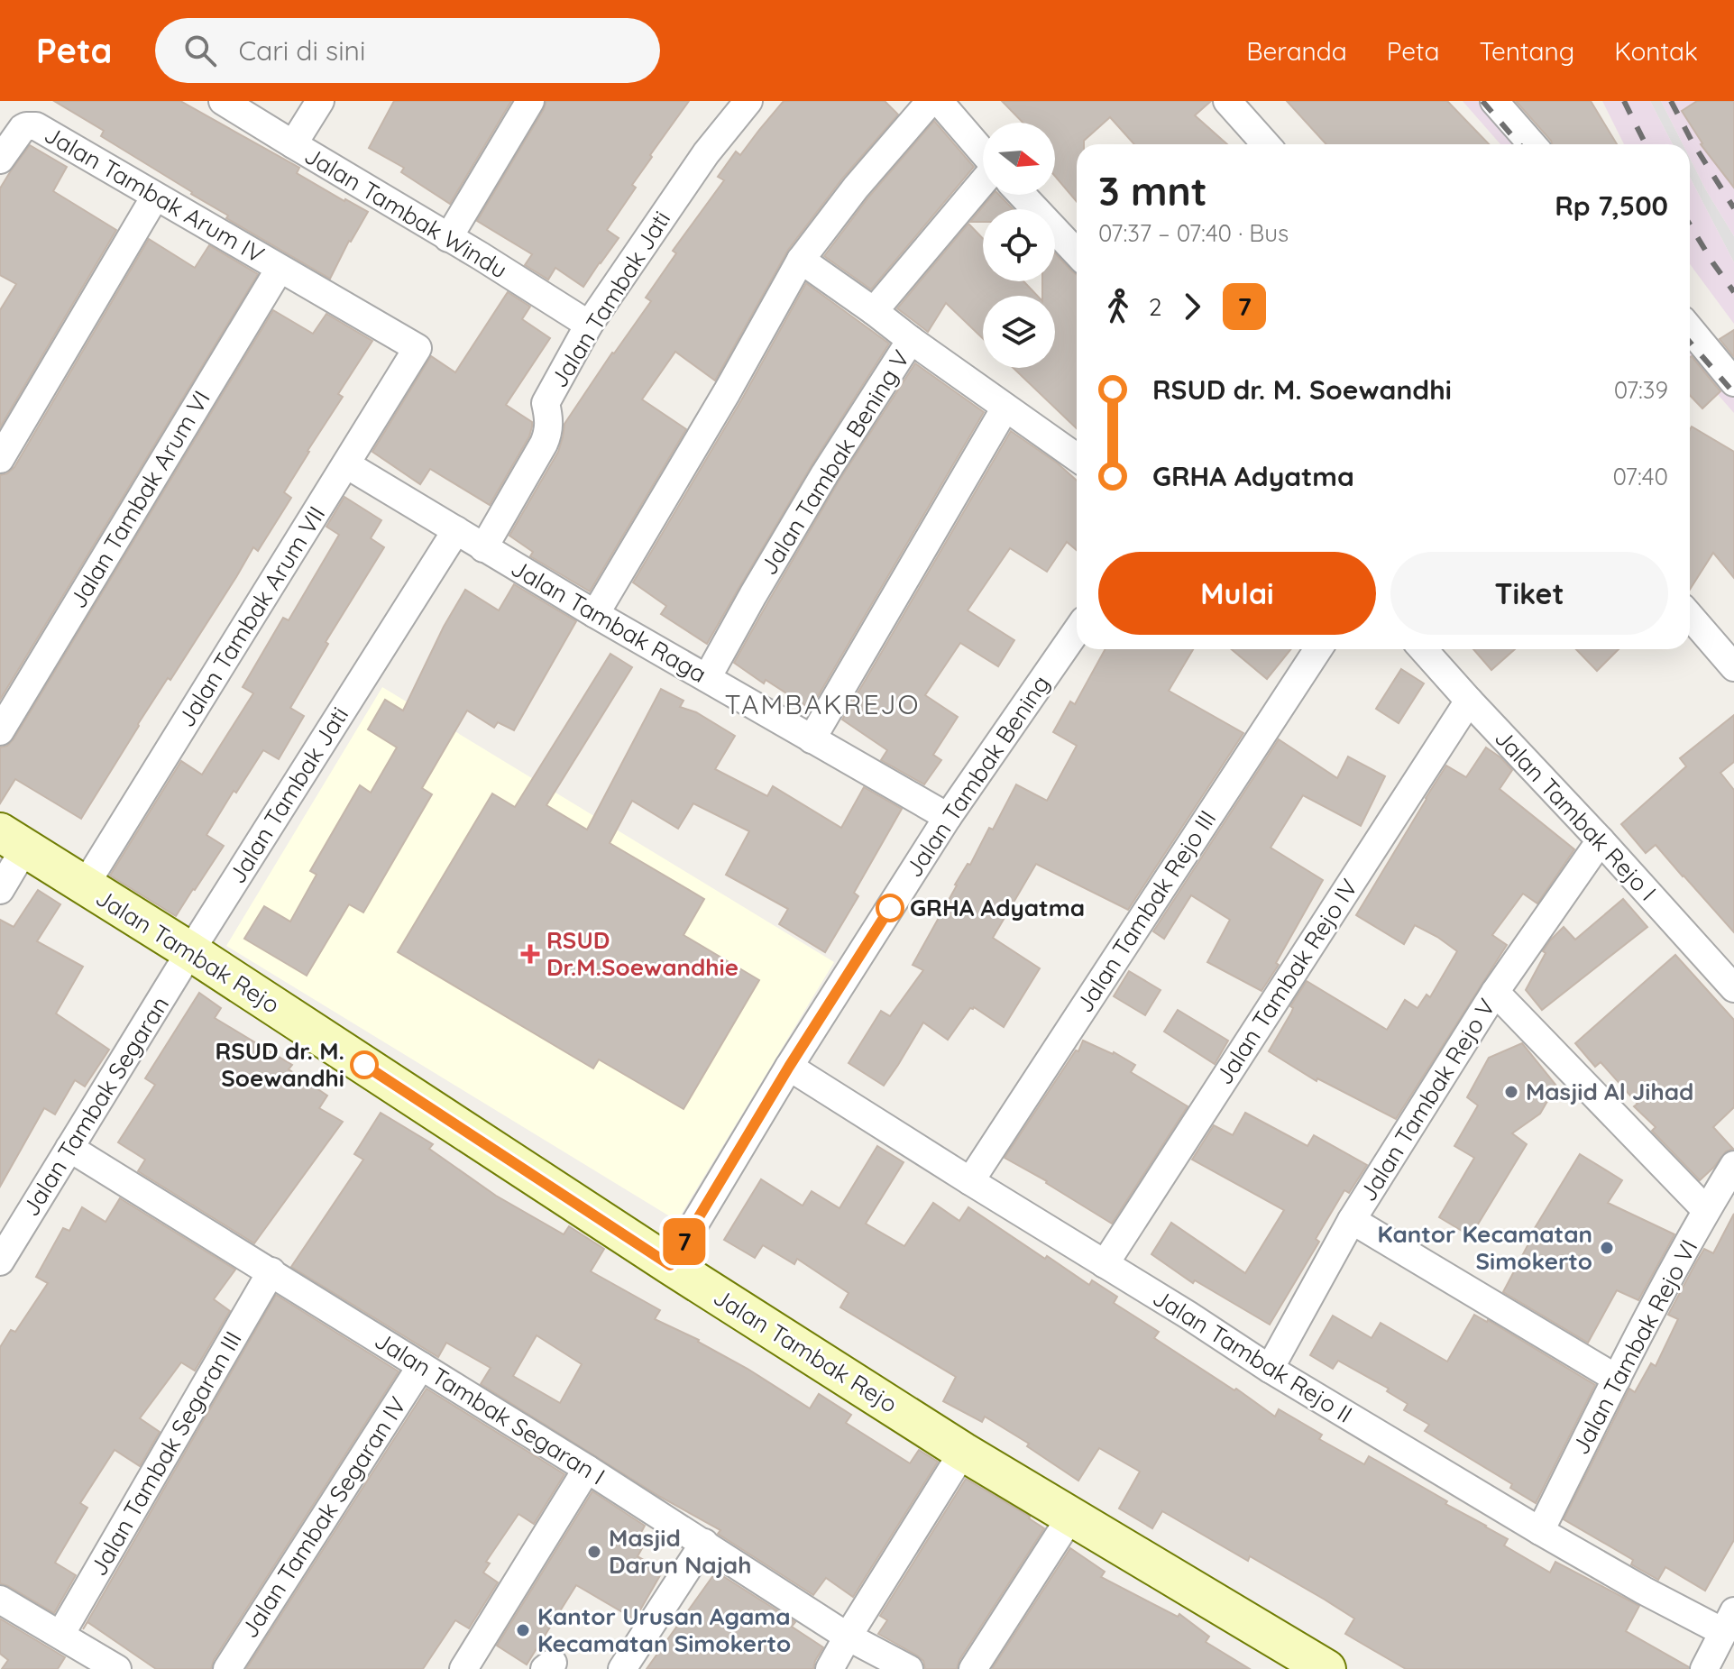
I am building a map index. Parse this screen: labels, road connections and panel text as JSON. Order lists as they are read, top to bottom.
{
  "streets": {
    "street": [
      "Jalan Tambak Arum IV",
      "Jalan Tambak Windu",
      "Jalan Tambak Jati",
      "Jalan Tambak Bening V",
      "Jalan Tambak Arum VI",
      "Jalan Tambak Arum VII",
      "Jalan Tambak Raga",
      "Jalan Tambak Bening",
      "Jalan Tambak Rejo I",
      "Jalan Tambak Rejo III",
      "Jalan Tambak Rejo",
      "Jalan Tambak Rejo IV",
      "Jalan Tambak Rejo V",
      "Jalan Tambak Segaran",
      "Jalan Tambak Rejo VI",
      "Jalan Tambak Rejo II",
      "Jalan Tambak Segaran I",
      "Jalan Tambak Segaran III",
      "Jalan Tambak Segaran IV"
    ]
  },
  "crossings": [
    ["Jalan Tambak Arum IV", "Jalan Tambak Arum VI"],
    ["Jalan Tambak Arum IV", "Jalan Tambak Arum VII"],
    ["Jalan Tambak Windu", "Jalan Tambak Jati"],
    ["Jalan Tambak Jati", "Jalan Tambak Raga"],
    ["Jalan Tambak Jati", "Jalan Tambak Rejo"],
    ["Jalan Tambak Jati", "Jalan Tambak Segaran"],
    ["Jalan Tambak Bening V", "Jalan Tambak Raga"],
    ["Jalan Tambak Arum VII", "Jalan Tambak Raga"],
    ["Jalan Tambak Arum VII", "Jalan Tambak Rejo"],
    ["Jalan Tambak Raga", "Jalan Tambak Bening"],
    ["Jalan Tambak Bening", "Jalan Tambak Rejo"],
    ["Jalan Tambak Bening", "Jalan Tambak Rejo II"],
    ["Jalan Tambak Rejo I", "Jalan Tambak Rejo IV"],
    ["Jalan Tambak Rejo I", "Jalan Tambak Rejo V"],
    ["Jalan Tambak Rejo III", "Jalan Tambak Rejo II"],
    ["Jalan Tambak Rejo", "Jalan Tambak Segaran"],
    ["Jalan Tambak Rejo IV", "Jalan Tambak Rejo II"],
    ["Jalan Tambak Rejo V", "Jalan Tambak Rejo II"],
    ["Jalan Tambak Segaran", "Jalan Tambak Segaran I"],
    ["Jalan Tambak Rejo VI", "Jalan Tambak Rejo II"],
    ["Jalan Tambak Segaran I", "Jalan Tambak Segaran III"],
    ["Jalan Tambak Segaran I", "Jalan Tambak Segaran IV"]
  ],
  "districts": ["TAMBAKREJO"],
  "places": {
    "other": [
      "GRHA Adyatma",
      "RSUD dr. M. Soewandhi",
      "Masjid Al Jihad",
      "Kantor Kecamatan Simokerto",
      "Masjid Darun Najah",
      "Kantor Urusan Agama Kecamatan Simokerto"
    ],
    "health": ["RSUD Dr.M.Soewandhie"]
  },
  "lines": ["bus line 7"],
  "north": "right",
  "page": {
    "header": "Peta",
    "search": "Cari di sini",
    "nav": [
      "Beranda",
      "Peta",
      "Tentang",
      "Kontak"
    ],
    "on_map": "7",
    "heading": ["3 mnt", "07:37 – 07:40 · Bus", "Rp 7,500"],
    "legs": ["2", "7"],
    "list": [
      {
        "name": "RSUD dr. M. Soewandhi",
        "value": "07:39"
      },
      {
        "name": "GRHA Adyatma",
        "value": "07:40"
      }
    ],
    "buttons": ["Mulai", "Tiket"]
  }
}
